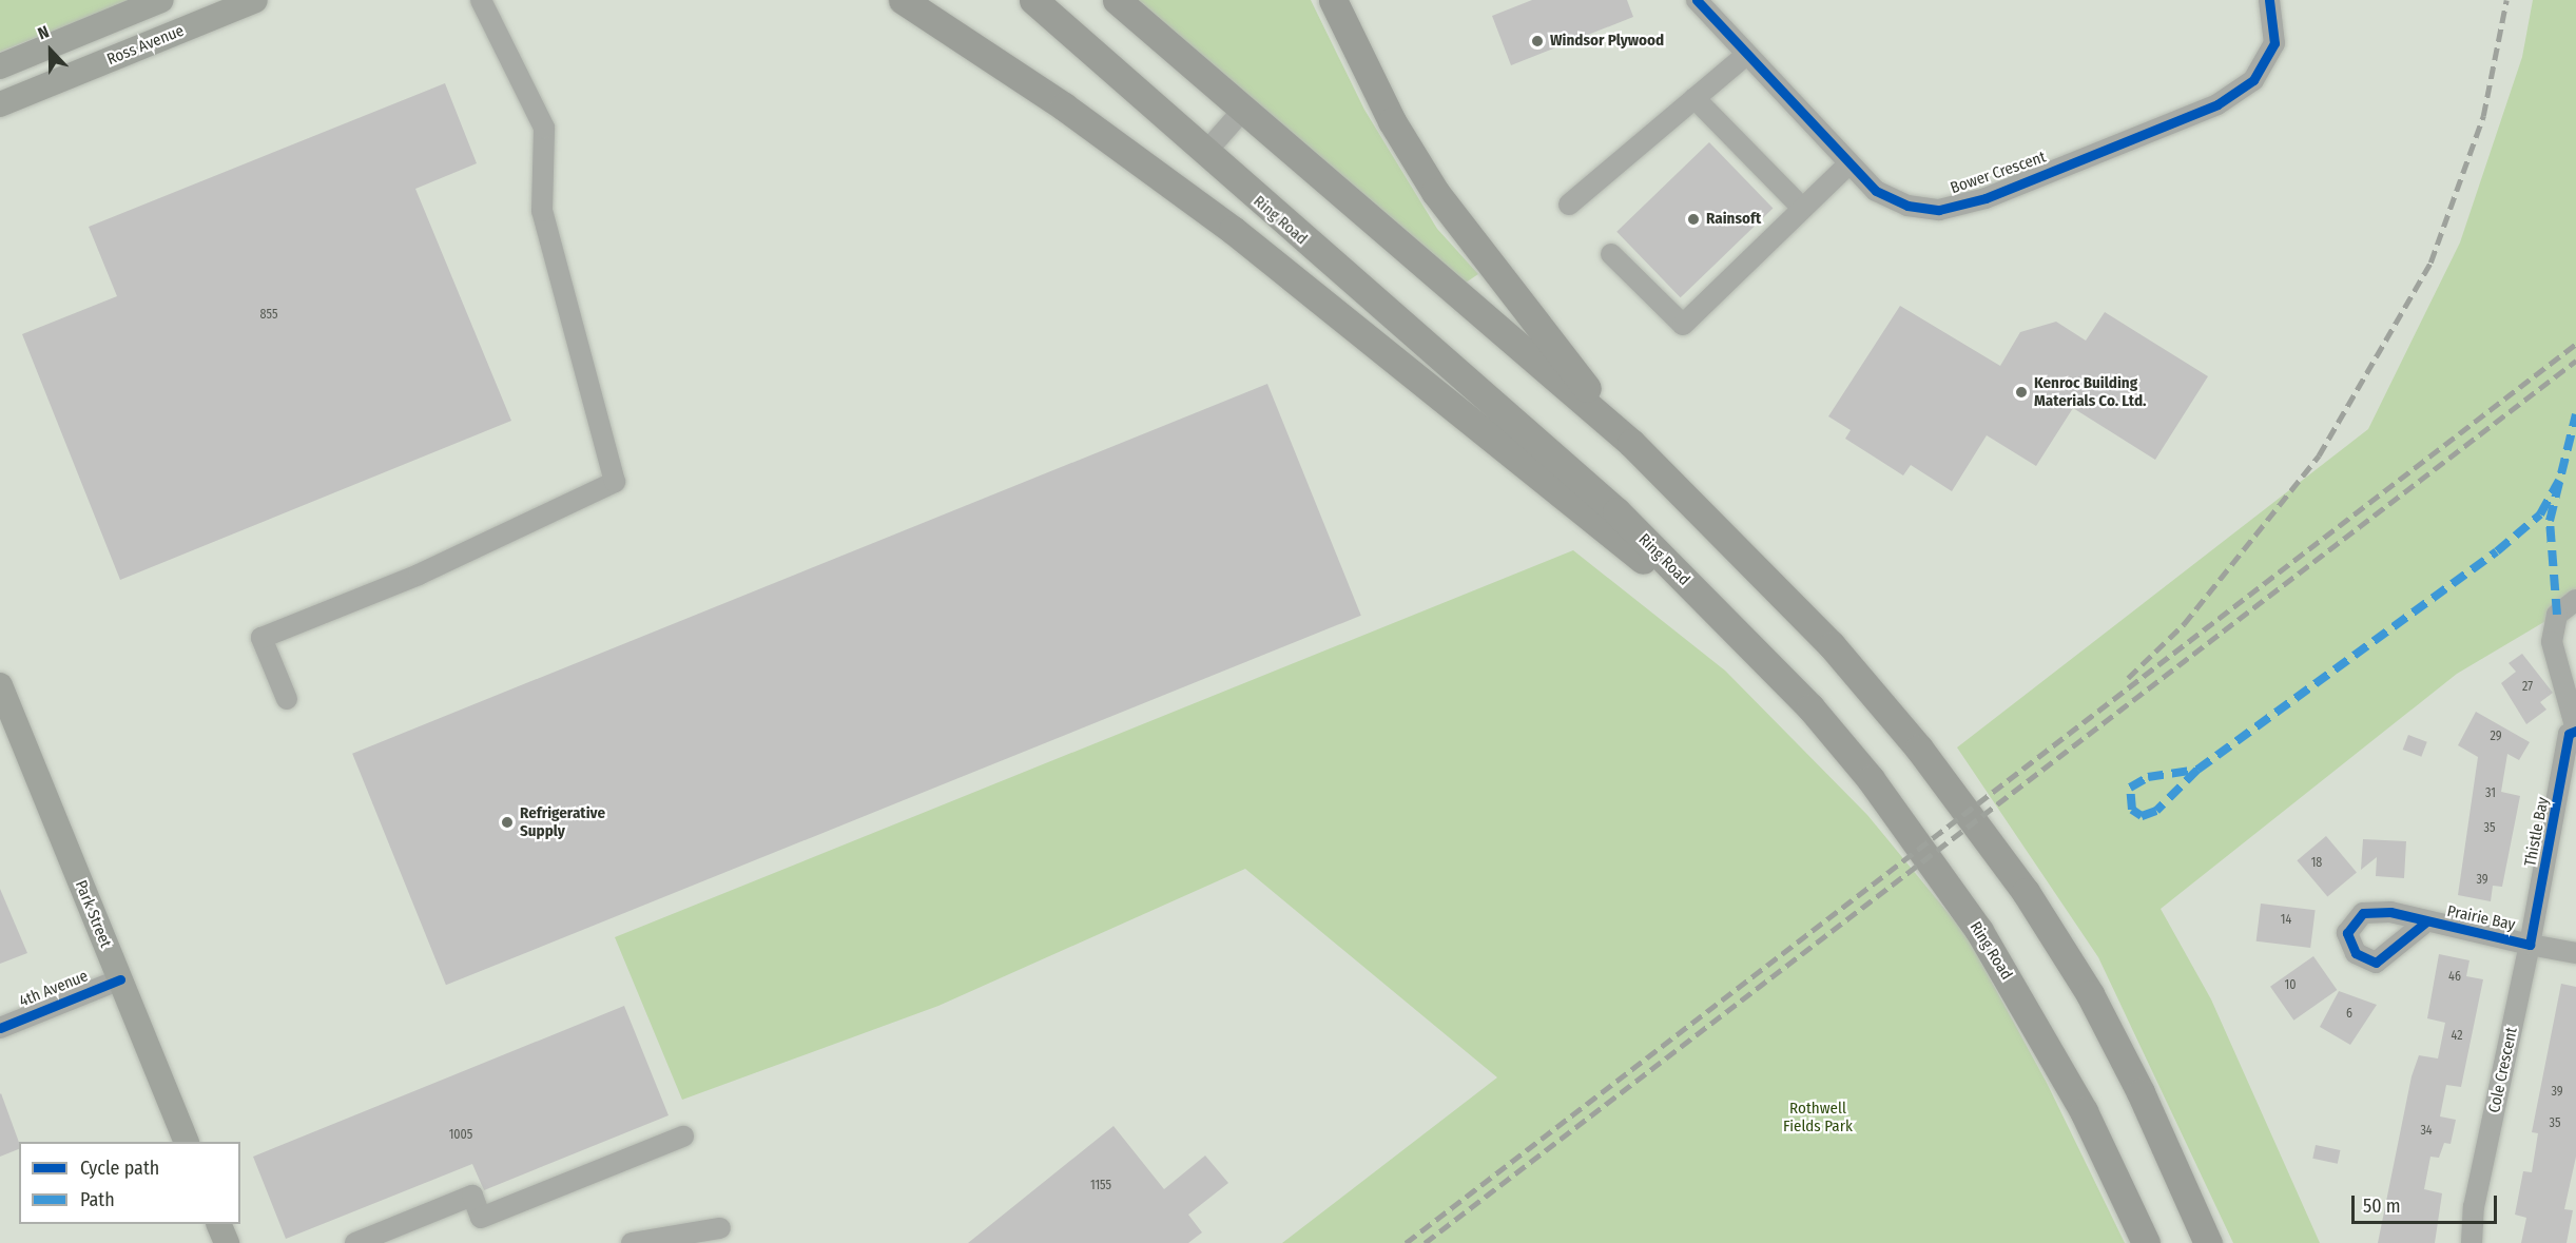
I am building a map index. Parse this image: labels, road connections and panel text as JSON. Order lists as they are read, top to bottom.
{
  "streets": {
    "highway": ["Ring Road"],
    "main road": ["Ross Avenue", "Park Street"],
    "street": [
      "Bower Crescent",
      "Thistle Bay",
      "Prairie Bay",
      "4th Avenue",
      "Cole Crescent"
    ]
  },
  "crossings": [
    ["Thistle Bay", "Prairie Bay"],
    ["Thistle Bay", "Cole Crescent"],
    ["Park Street", "4th Avenue"],
    ["Prairie Bay", "Cole Crescent"]
  ],
  "parks": ["Rothwell Fields Park"],
  "places": [
    "Windsor Plywood",
    "Rainsoft",
    "Kenroc Building Materials Co. Ltd.",
    "Refrigerative Supply"
  ],
  "house_numbers": [
    "855",
    "27",
    "29",
    "31",
    "35",
    "18",
    "39",
    "14",
    "46",
    "10",
    "6",
    "42",
    "39",
    "35",
    "34",
    "1005",
    "1155"
  ],
  "legend": ["Cycle path", "Path"],
  "scale_bar": "50 m",
  "north": "top"
}
